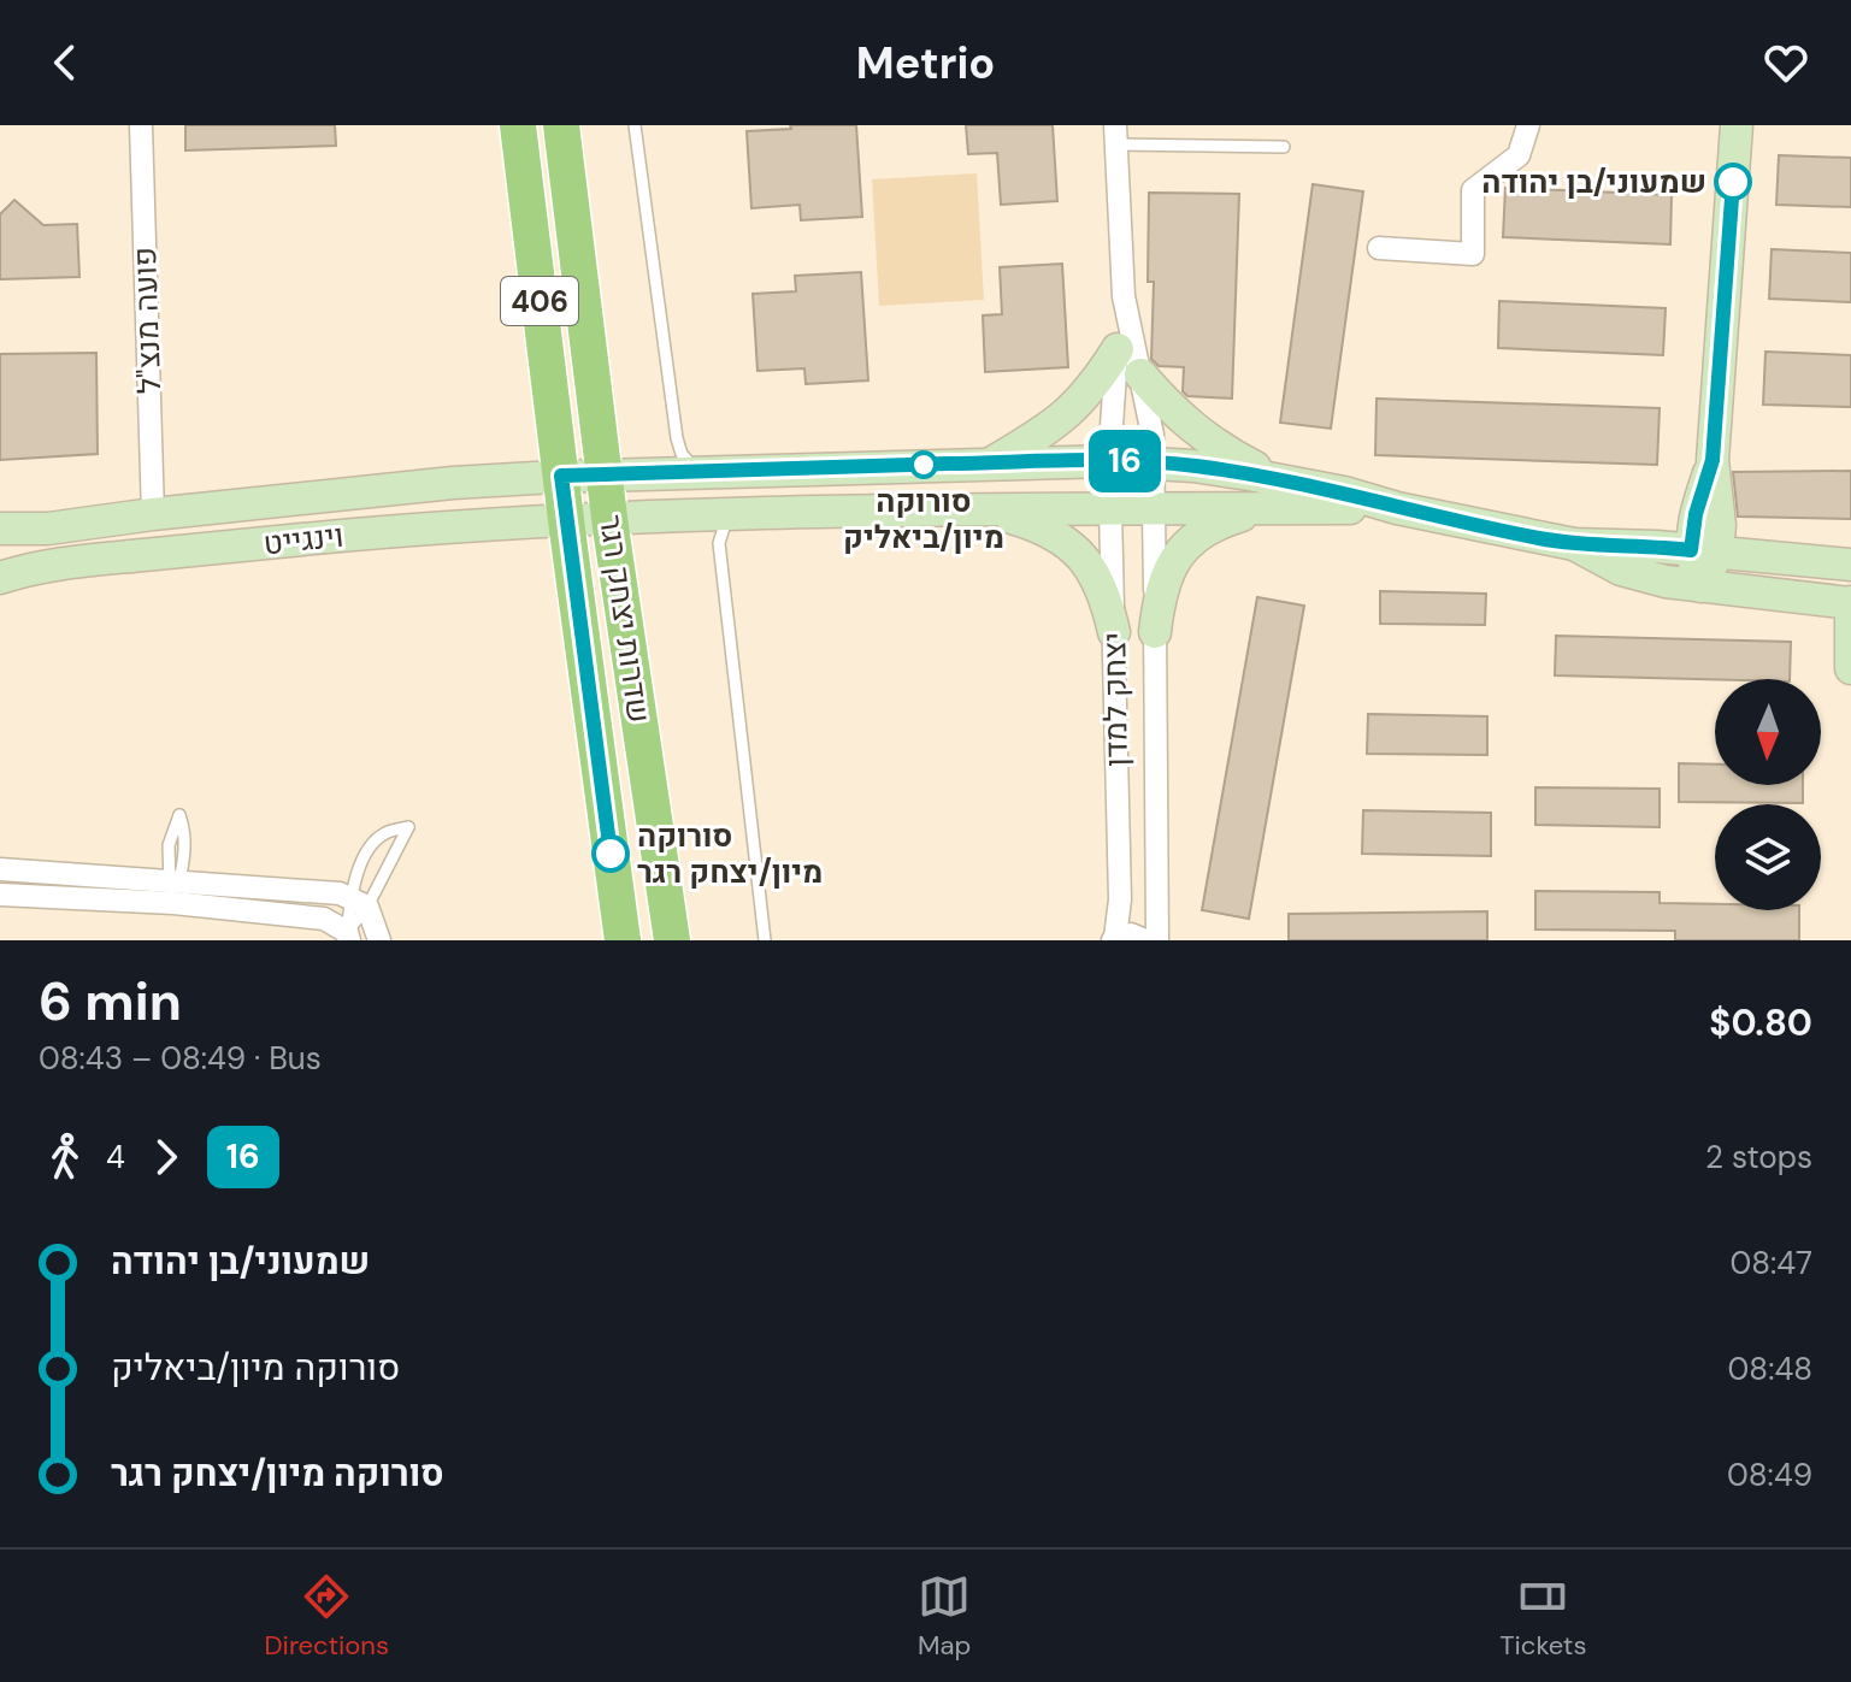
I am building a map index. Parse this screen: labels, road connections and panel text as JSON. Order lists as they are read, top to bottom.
{
  "streets": {
    "main road": ["406", "שדרות יצחק רגר"],
    "street": ["פועה מנצ\"ל", "וינגייט", "יצחק למדן"]
  },
  "crossings": [
    ["פועה מנצ\"ל", "וינגייט"],
    ["וינגייט", "שדרות יצחק רגר"],
    ["וינגייט", "יצחק למדן"]
  ],
  "places": ["שמעוני/בן יהודה", "סורוקה מיון/ביאליק", "סורוקה מיון/יצחק רגר"],
  "lines": ["bus line 16"],
  "north": "bottom",
  "page": {
    "header": "Metrio",
    "on_map": "16",
    "heading": ["6 min", "08:43 – 08:49 · Bus", "$0.80"],
    "legs": ["4", "16", "2 stops"],
    "list": [
      {
        "name": "שמעוני/בן יהודה",
        "value": "08:47"
      },
      {
        "name": "סורוקה מיון/ביאליק",
        "value": "08:48"
      },
      {
        "name": "סורוקה מיון/יצחק רגר",
        "value": "08:49"
      }
    ],
    "tabs": ["Directions", "Map", "Tickets"]
  }
}
